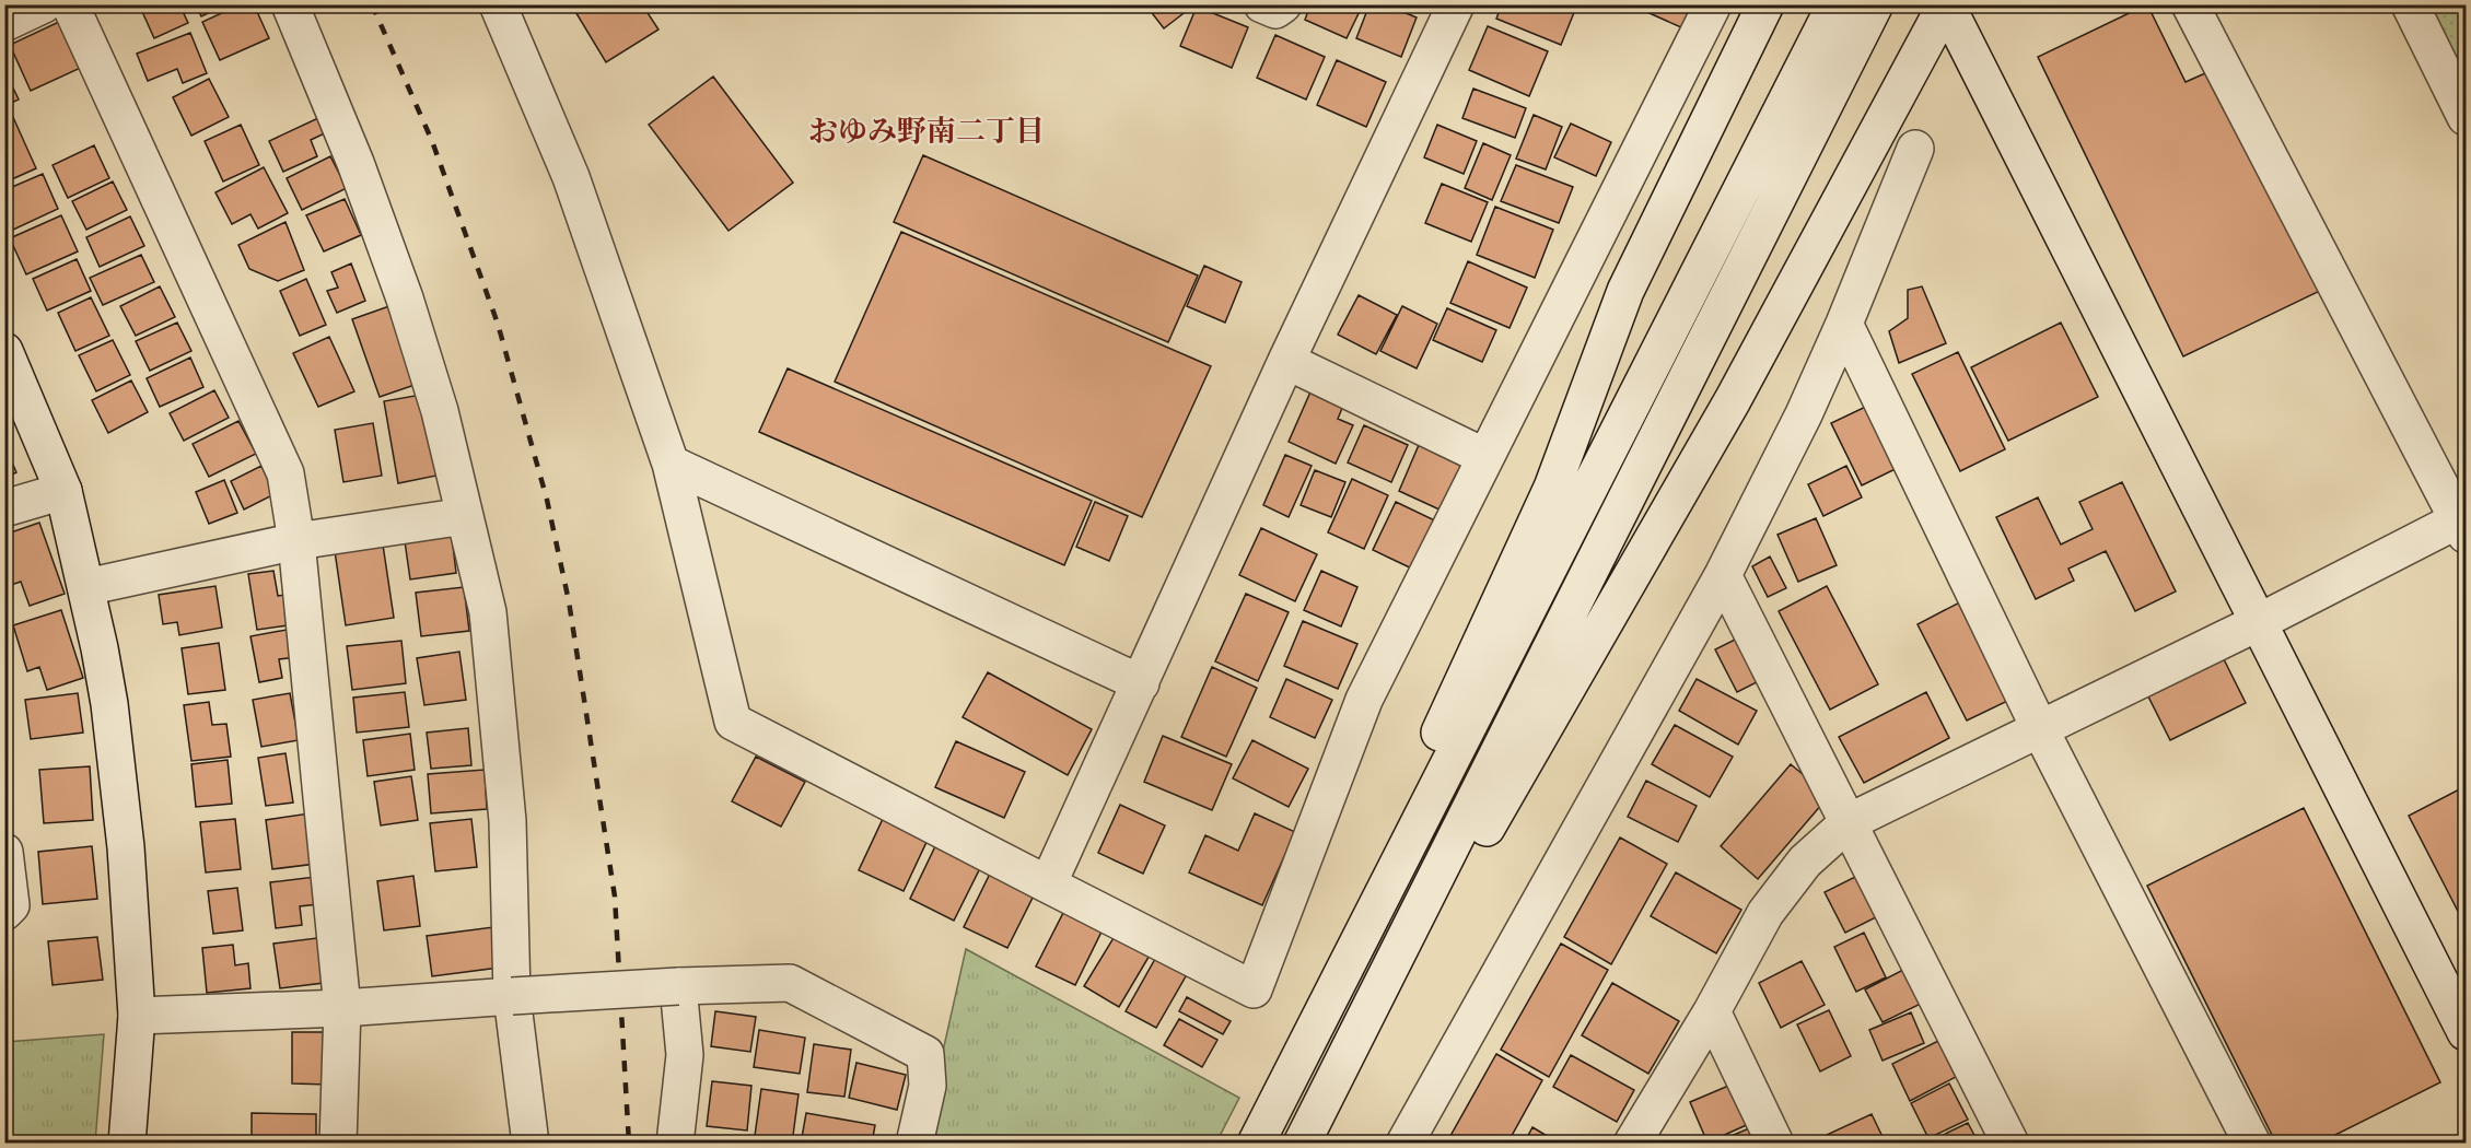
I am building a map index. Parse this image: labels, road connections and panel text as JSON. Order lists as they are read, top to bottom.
{
  "districts": ["おゆみ野南二丁目"]
}
